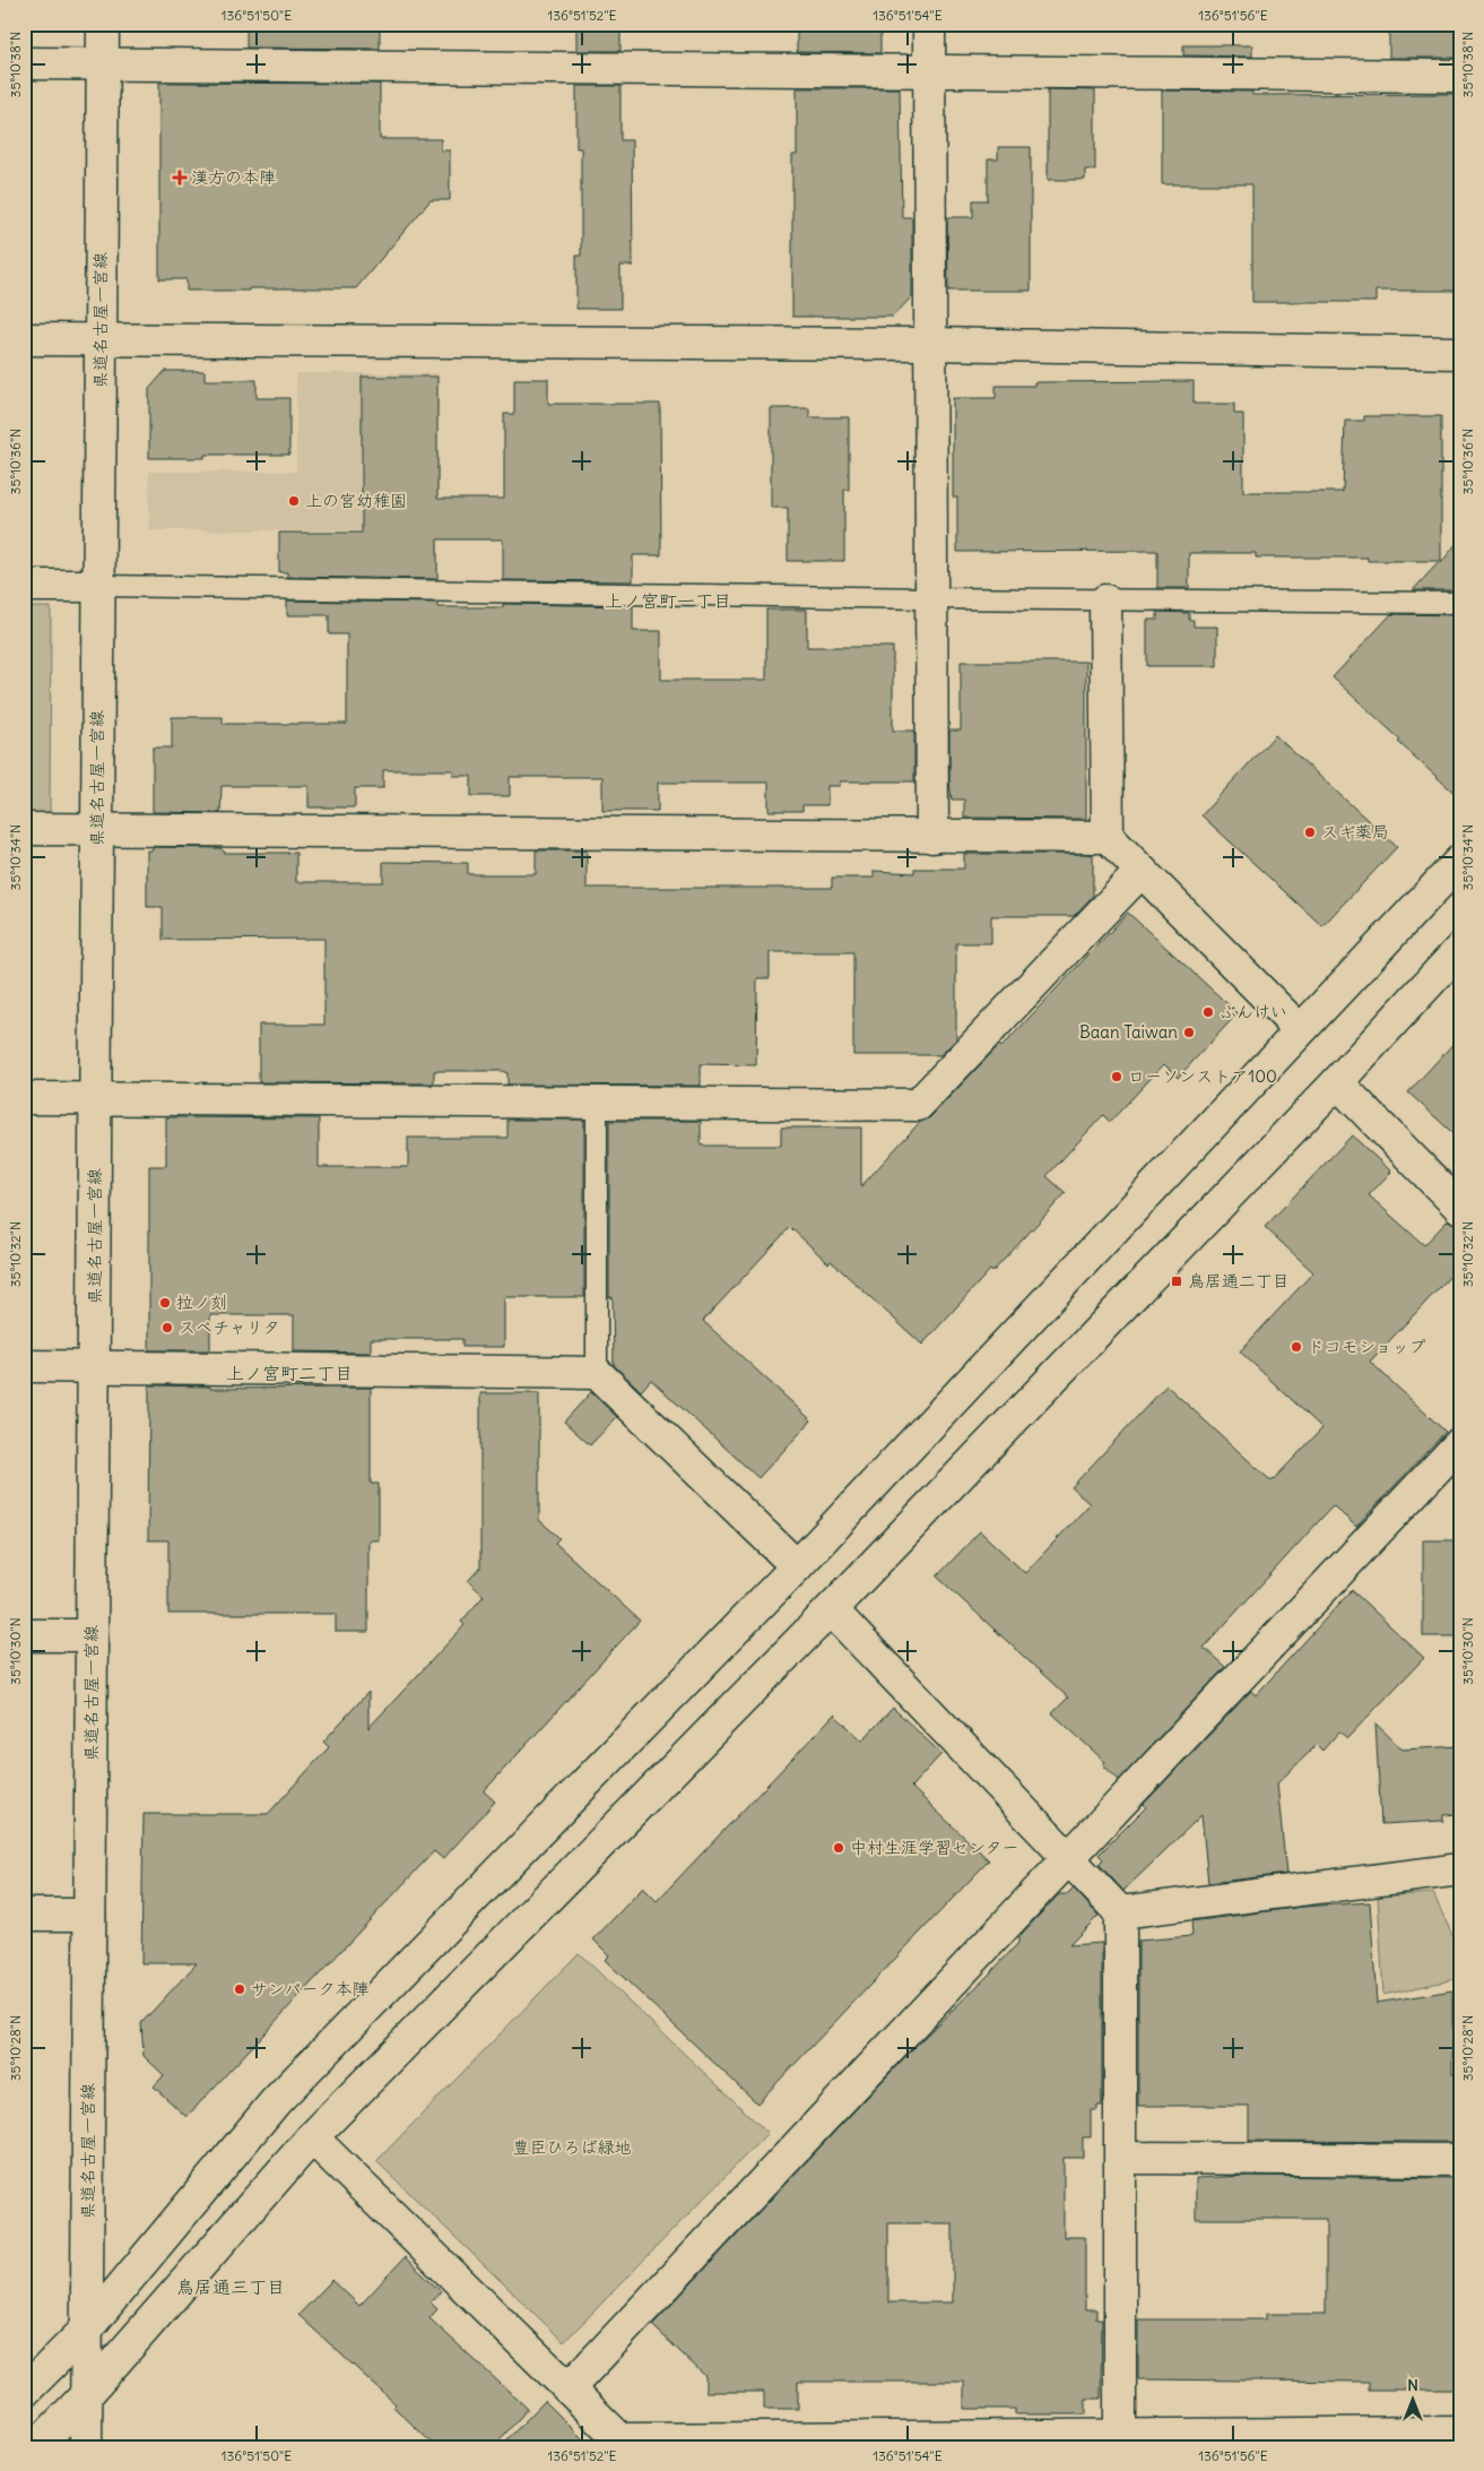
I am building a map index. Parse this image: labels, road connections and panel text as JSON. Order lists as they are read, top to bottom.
{
  "streets": {
    "street": ["県道名古屋一宮線"]
  },
  "districts": ["上ノ宮町一丁目", "上ノ宮町二丁目", "鳥居通三丁目"],
  "parks": ["豊臣ひろば緑地"],
  "places": {
    "health": ["漢方の本陣"],
    "other": [
      "上の宮幼稚園",
      "スギ薬局",
      "ぶんけい",
      "Baan Taiwan",
      "ローソンストア100",
      "拉ノ刻",
      "スペチャリタ",
      "ドコモショップ",
      "中村生涯学習センター",
      "サンパーク本陣"
    ],
    "transit": ["鳥居通二丁目"]
  },
  "north": "top",
  "coordinates": [
    "136°51'50\"E",
    "136°51'52\"E",
    "136°51'54\"E",
    "136°51'56\"E",
    "35°10'38\"N",
    "35°10'36\"N",
    "35°10'34\"N",
    "35°10'32\"N",
    "35°10'30\"N",
    "35°10'28\"N"
  ]
}
